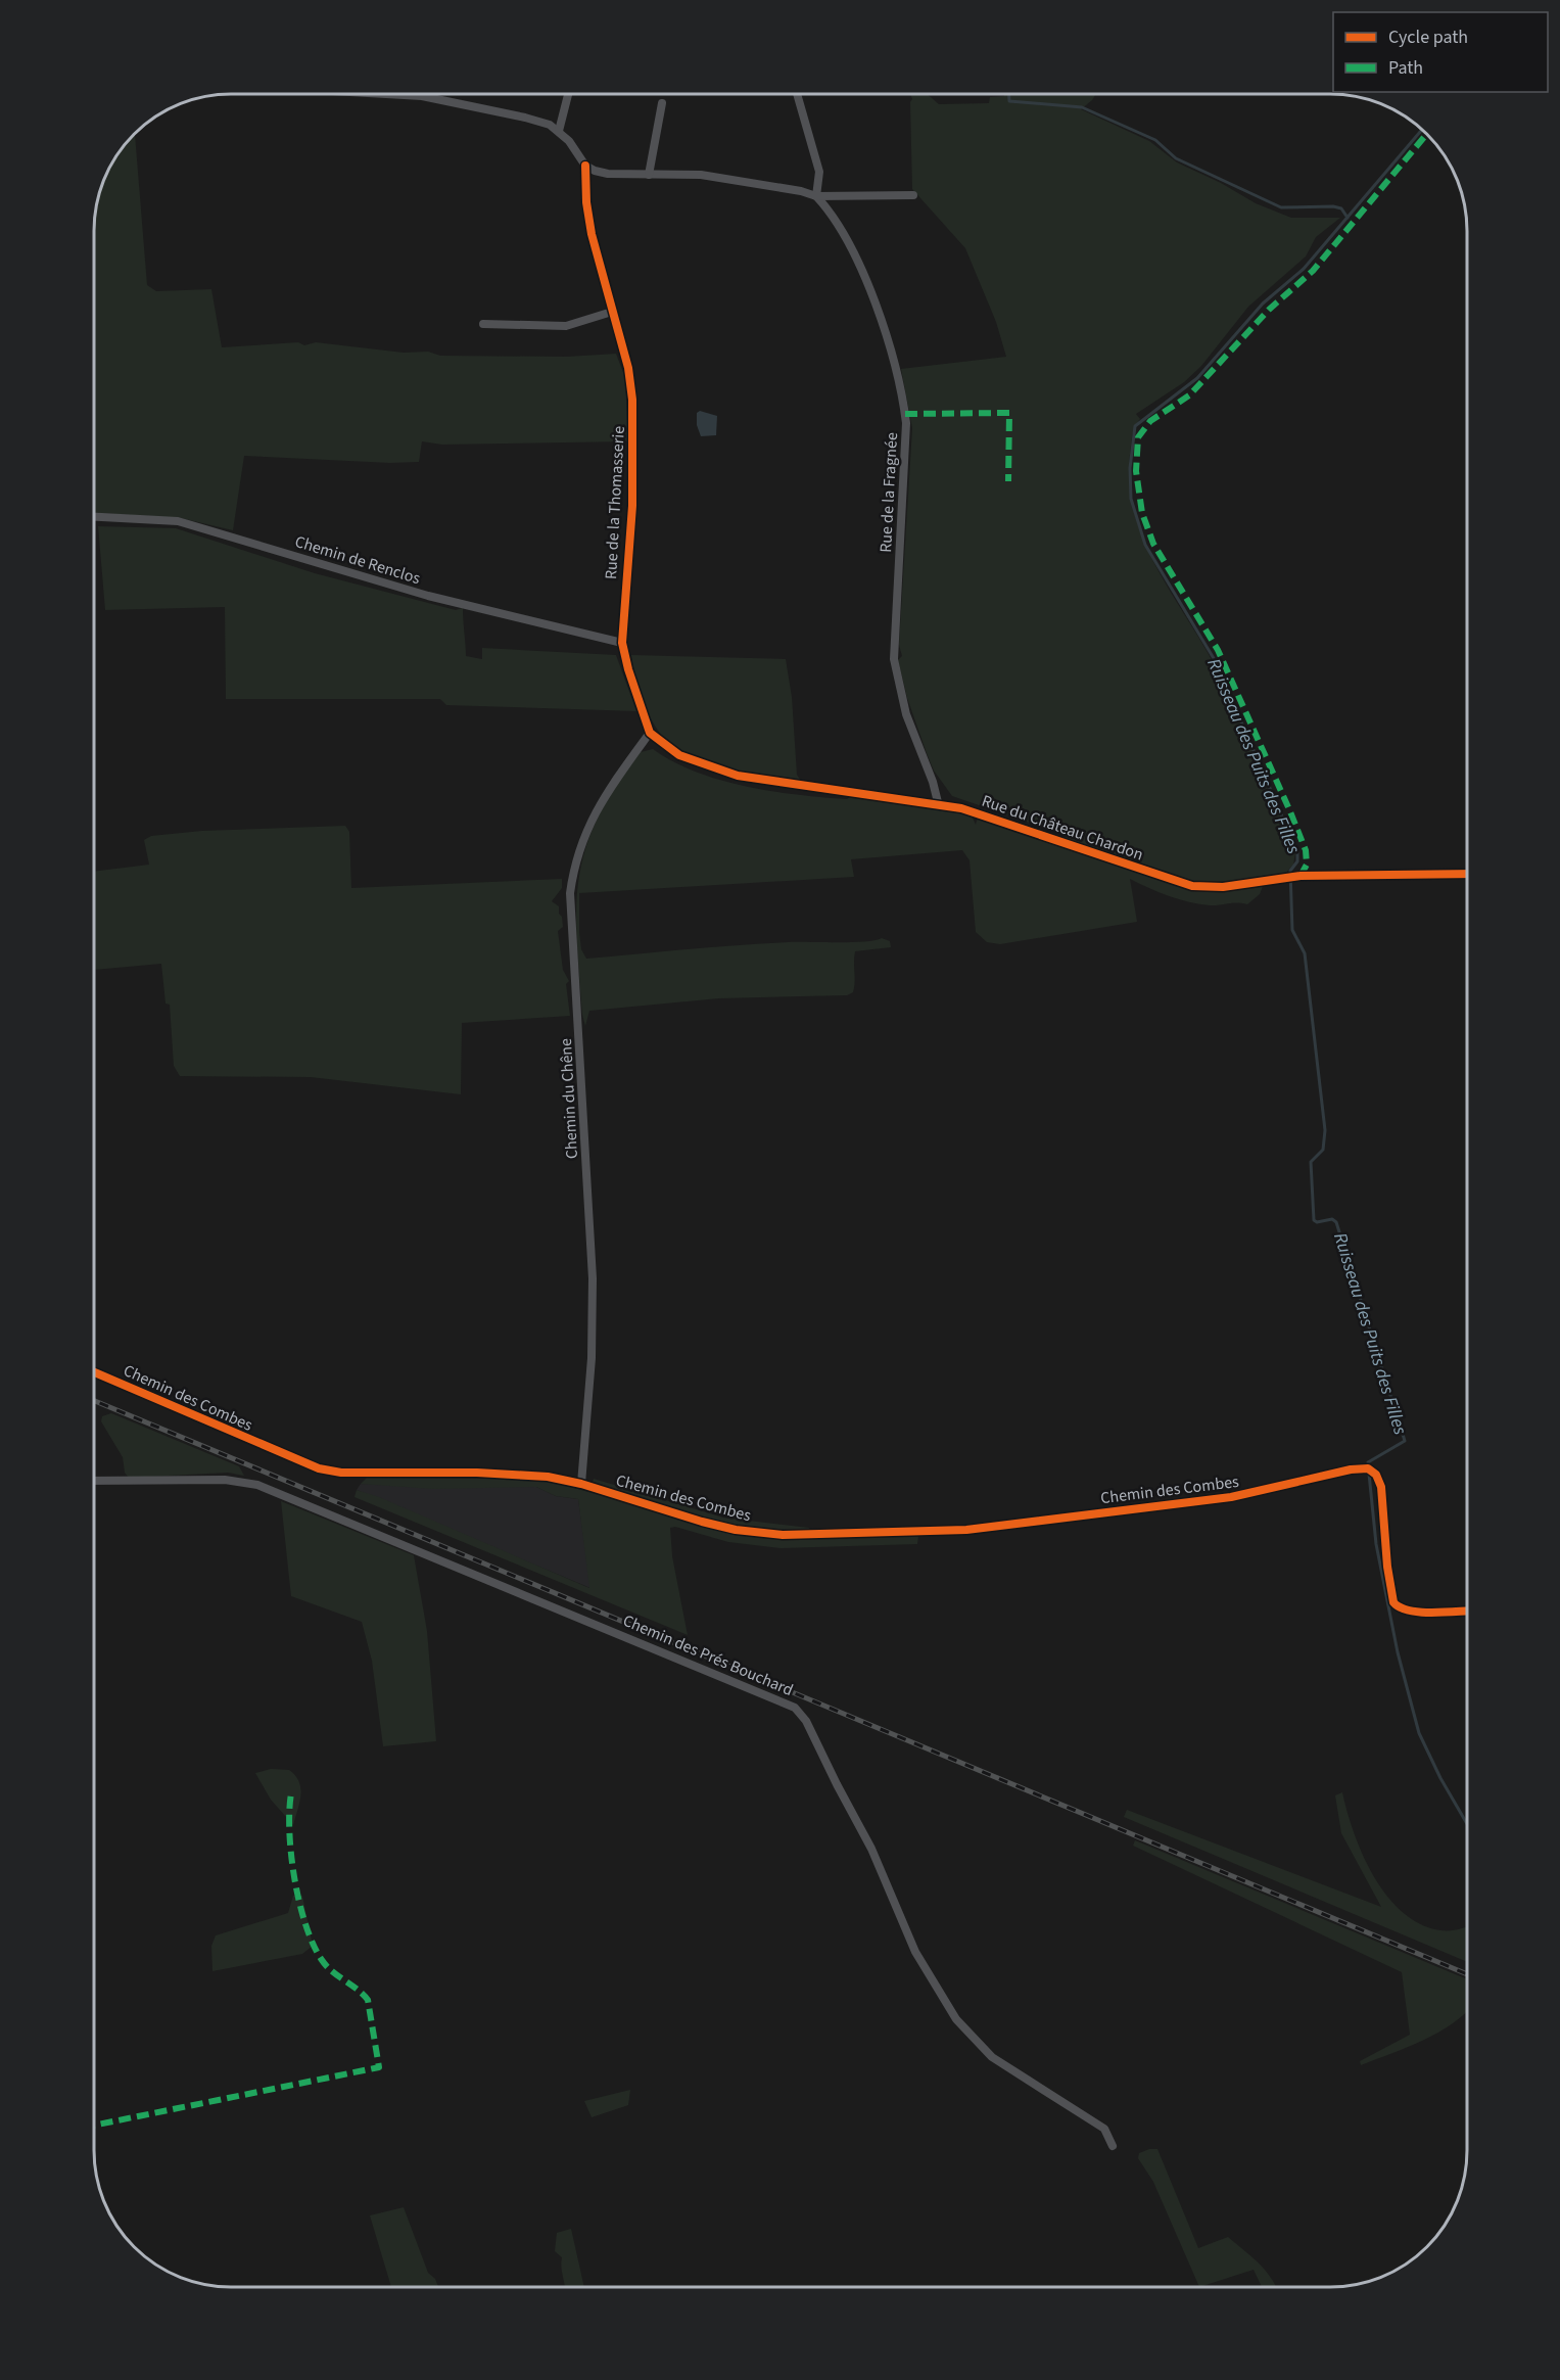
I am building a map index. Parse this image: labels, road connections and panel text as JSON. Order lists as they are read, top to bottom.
{
  "streets": {
    "street": [
      "Rue de la Fragnée",
      "Rue de la Thomasserie",
      "Chemin de Renclos",
      "Rue du Château Chardon",
      "Chemin du Chêne",
      "Chemin des Combes",
      "Chemin des Prés Bouchard"
    ]
  },
  "crossings": [
    ["Rue de la Fragnée", "Rue du Château Chardon"],
    ["Rue de la Thomasserie", "Chemin de Renclos"],
    ["Rue de la Thomasserie", "Rue du Château Chardon"],
    ["Rue de la Thomasserie", "Chemin du Chêne"],
    ["Rue du Château Chardon", "Chemin du Chêne"],
    ["Chemin du Chêne", "Chemin des Combes"]
  ],
  "water": ["Ruisseau des Puits des Filles"],
  "legend": ["Cycle path", "Path"]
}
